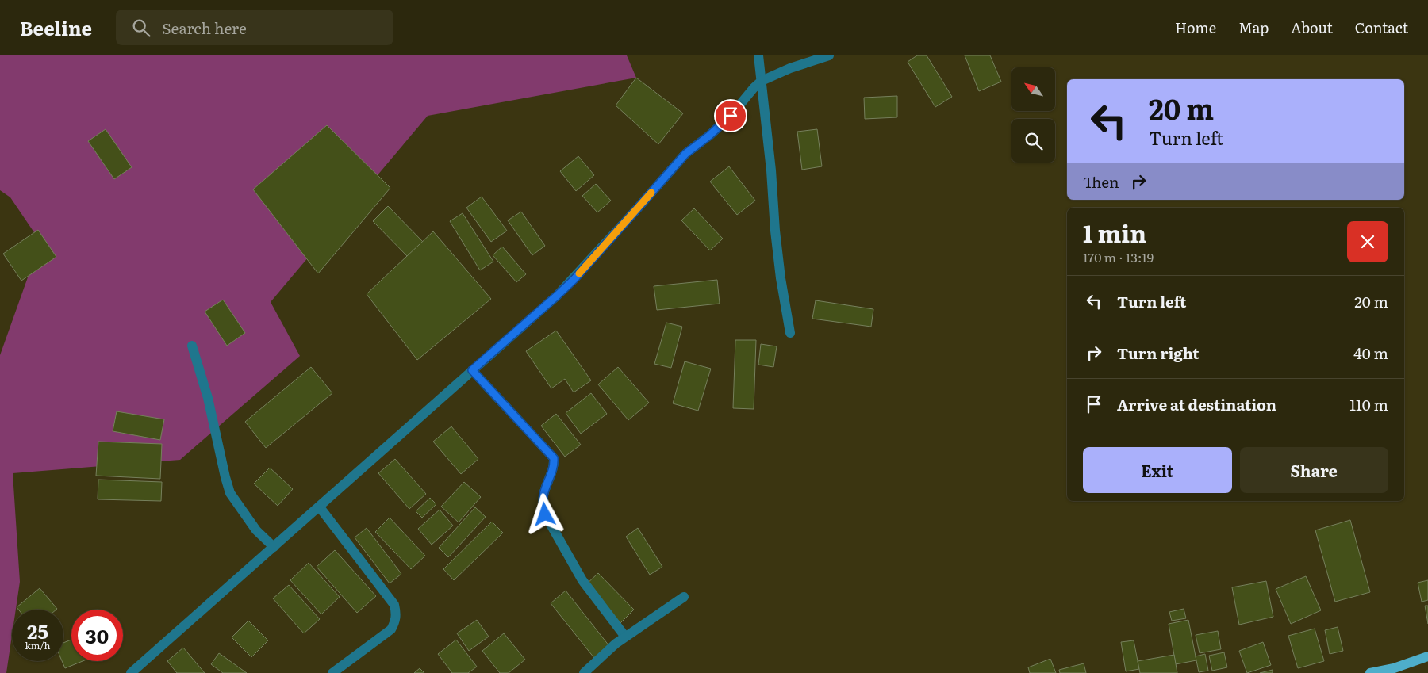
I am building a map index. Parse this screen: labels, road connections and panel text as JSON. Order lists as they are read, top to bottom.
{
  "north": "top left",
  "page": {
    "header": "Beeline",
    "search": "Search here",
    "nav": [
      "Home",
      "Map",
      "About",
      "Contact"
    ],
    "turn": ["20 m", "Turn left"],
    "then": "Then",
    "heading": ["1 min", "170 m · 13:19"],
    "list": [
      {
        "name": "Turn left",
        "value": "20 m"
      },
      {
        "name": "Turn right",
        "value": "40 m"
      },
      {
        "name": "Arrive at destination",
        "value": "110 m"
      }
    ],
    "buttons": ["Exit", "Share"],
    "speed": "25 km/h",
    "limit": "30"
  }
}
